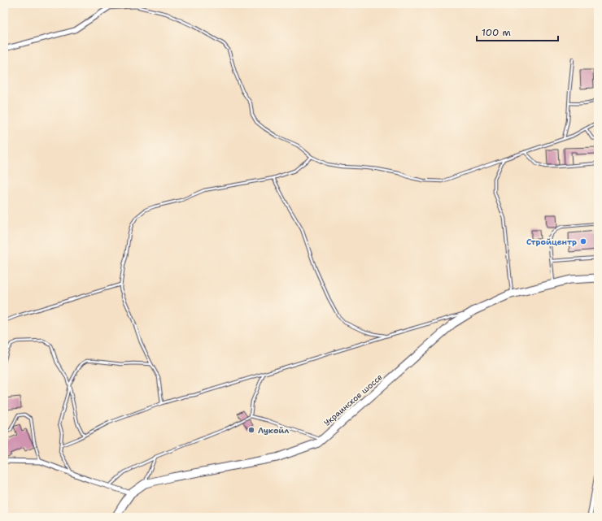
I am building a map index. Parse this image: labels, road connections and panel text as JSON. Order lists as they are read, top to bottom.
{
  "streets": {
    "highway": ["Украинское шоссе"]
  },
  "places": ["Стройцентр", "Лукойл"],
  "scale_bar": "100 m"
}
